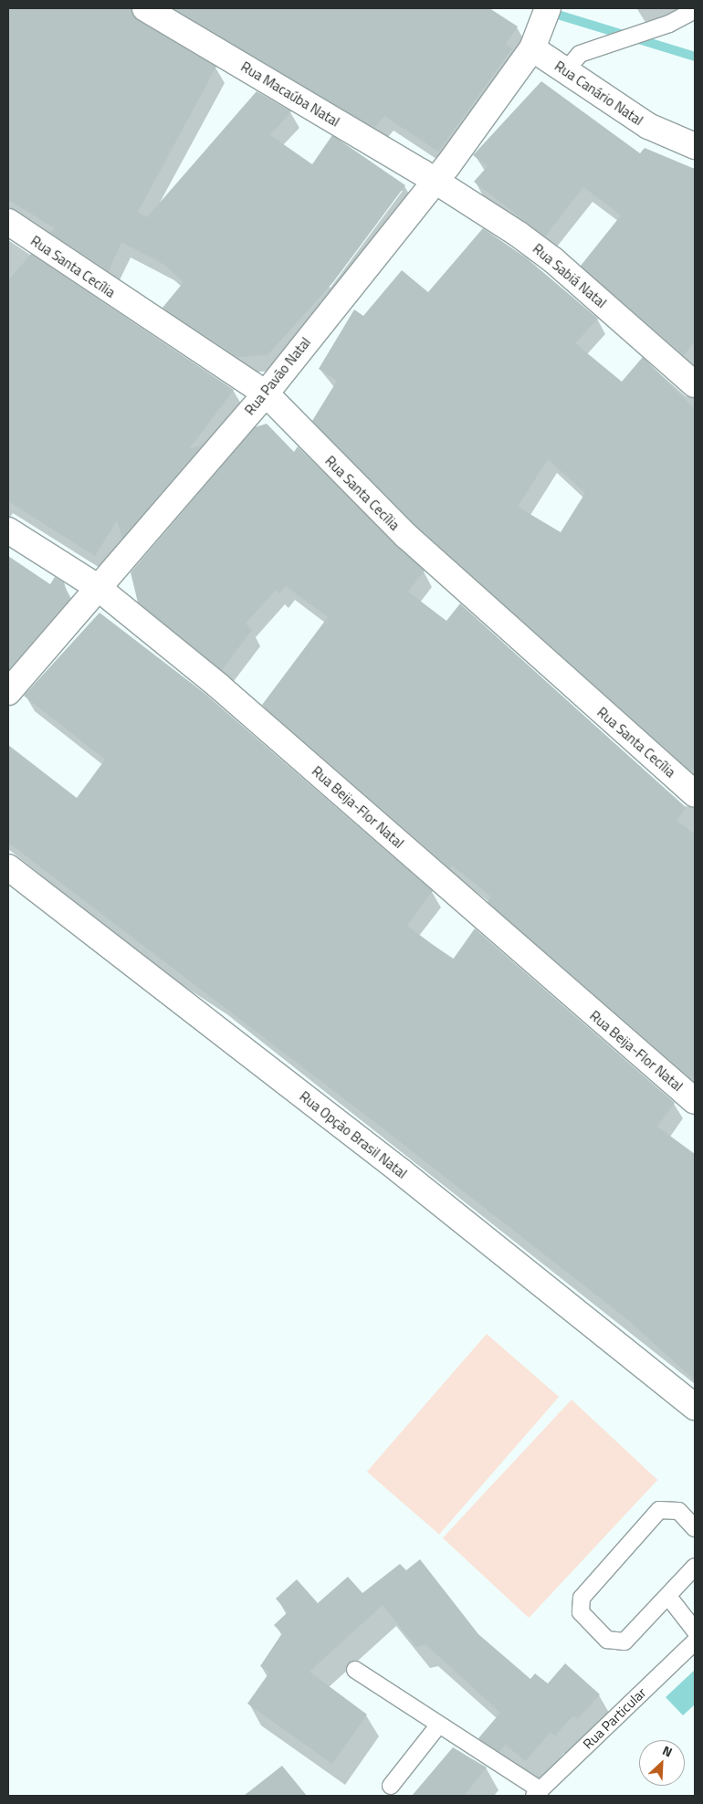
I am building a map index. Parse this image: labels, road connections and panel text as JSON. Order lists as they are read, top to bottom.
{
  "streets": {
    "street": [
      "Rua Canário Natal",
      "Rua Macaúba Natal",
      "Rua Santa Cecília",
      "Rua Sabiá Natal",
      "Rua Pavão Natal",
      "Rua Beija-Flor Natal",
      "Rua Opção Brasil Natal"
    ],
    "lane": ["Rua Particular"]
  },
  "crossings": [
    ["Rua Canário Natal", "Rua Pavão Natal"],
    ["Rua Macaúba Natal", "Rua Sabiá Natal"],
    ["Rua Macaúba Natal", "Rua Pavão Natal"],
    ["Rua Santa Cecília", "Rua Pavão Natal"],
    ["Rua Sabiá Natal", "Rua Pavão Natal"],
    ["Rua Pavão Natal", "Rua Beija-Flor Natal"]
  ],
  "north": "top right"
}
